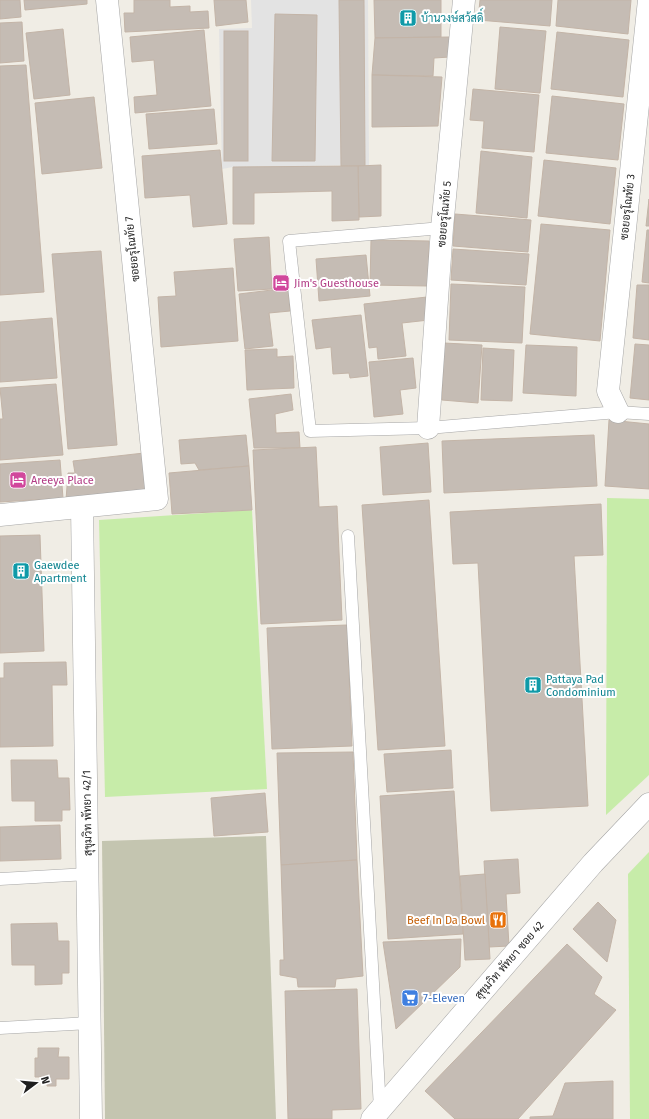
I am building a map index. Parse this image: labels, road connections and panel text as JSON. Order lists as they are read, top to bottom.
{
  "streets": {
    "street": [
      "ซอยอรุโณทัย 3",
      "ซอยอรุโณทัย 5",
      "ซอยอรุโณทัย 7",
      "สุขุมวิท พัทยา 42/1",
      "สุขุมวิท พัทยา ซอย 42"
    ]
  },
  "crossings": [
    ["ซอยอรุโณทัย 7", "สุขุมวิท พัทยา 42/1"]
  ],
  "places": {
    "building": ["บ้านวงษ์สว้สดิ์", "Gaewdee Apartment", "Pattaya Pad Condominium"],
    "hotel": ["Jim's Guesthouse", "Areeya Place"],
    "restaurant": ["Beef In Da Bowl"],
    "supermarket": ["7-Eleven"]
  },
  "north": "right"
}
